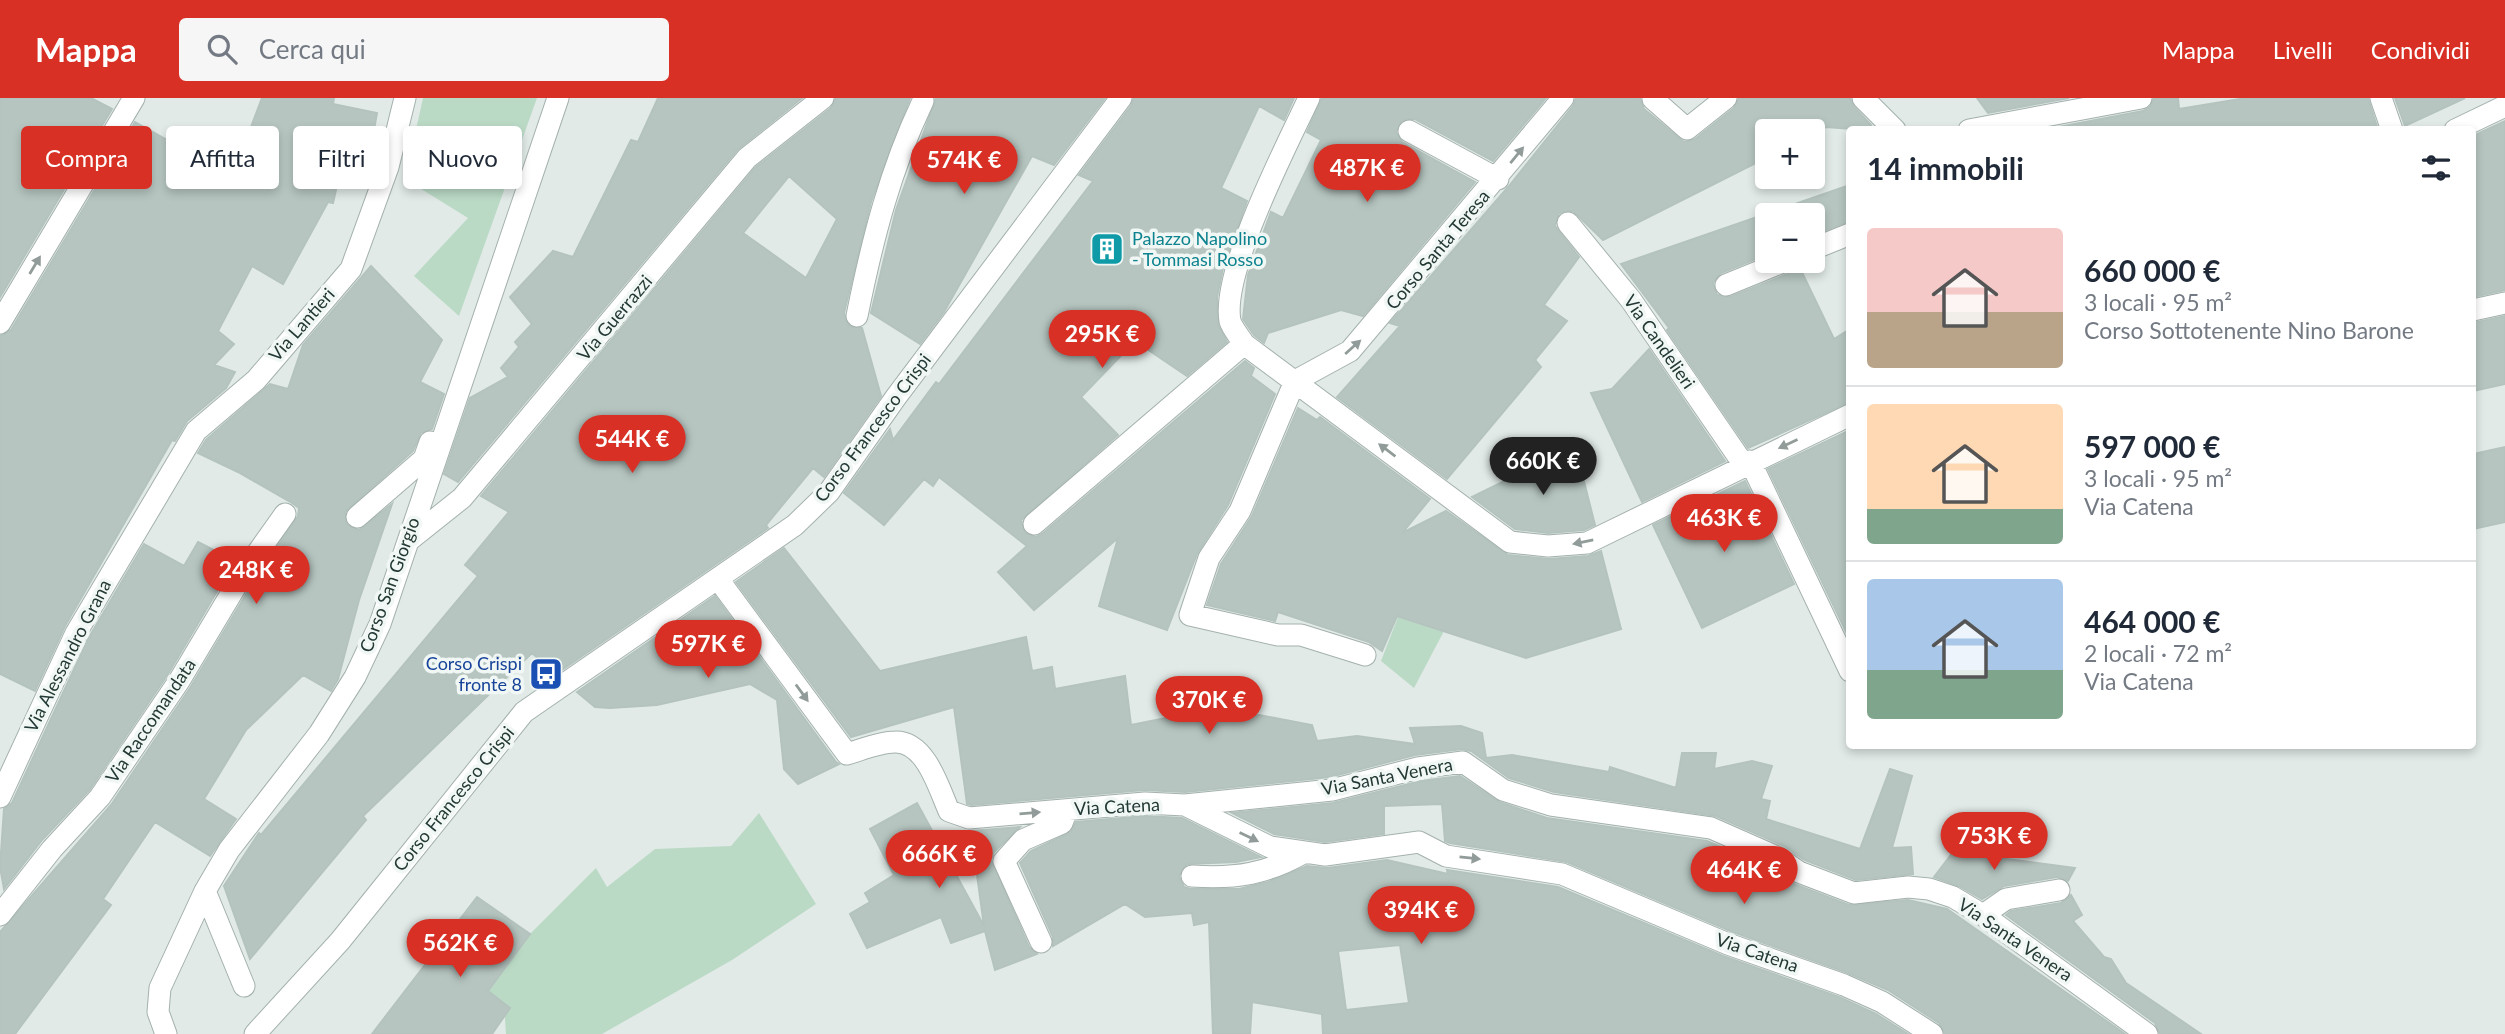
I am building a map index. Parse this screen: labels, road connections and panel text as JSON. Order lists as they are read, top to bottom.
{
  "streets": {
    "street": [
      "Corso Santa Teresa",
      "Via Guerrazzi",
      "Via Lantieri",
      "Via Candelieri",
      "Corso Francesco Crispi",
      "Corso San Giorgio",
      "Via Alessandro Grana",
      "Via Raccomandata",
      "Via Santa Venera",
      "Via Catena"
    ]
  },
  "crossings": [
    ["Via Guerrazzi", "Corso San Giorgio"],
    ["Via Lantieri", "Via Alessandro Grana"],
    ["Corso Francesco Crispi", "Via Catena"],
    ["Via Santa Venera", "Via Catena"]
  ],
  "one_way": ["Corso Santa Teresa", "Via Catena"],
  "places": {
    "building": ["Palazzo Napolino - Tommasi Rosso"],
    "bus stop": ["Corso Crispi fronte 8"]
  },
  "page": {
    "header": "Mappa",
    "search": "Cerca qui",
    "nav": ["Mappa", "Livelli", "Condividi"],
    "map_buttons": ["+", "−"],
    "chip": [
      "Compra",
      "Affitta",
      "Filtri",
      "Nuovo"
    ],
    "heading": "14 immobili",
    "price": [
      "574K €",
      "487K €",
      "295K €",
      "544K €",
      "660K €",
      "463K €",
      "248K €",
      "597K €",
      "370K €",
      "753K €",
      "666K €",
      "464K €",
      "394K €",
      "562K €"
    ],
    "list": [
      {
        "name": "660 000 €",
        "note": "3 locali · 95 m² · Corso Sottotenente Nino Barone"
      },
      {
        "name": "597 000 €",
        "note": "3 locali · 95 m² · Via Catena"
      },
      {
        "name": "464 000 €",
        "note": "2 locali · 72 m² · Via Catena"
      }
    ]
  }
}
